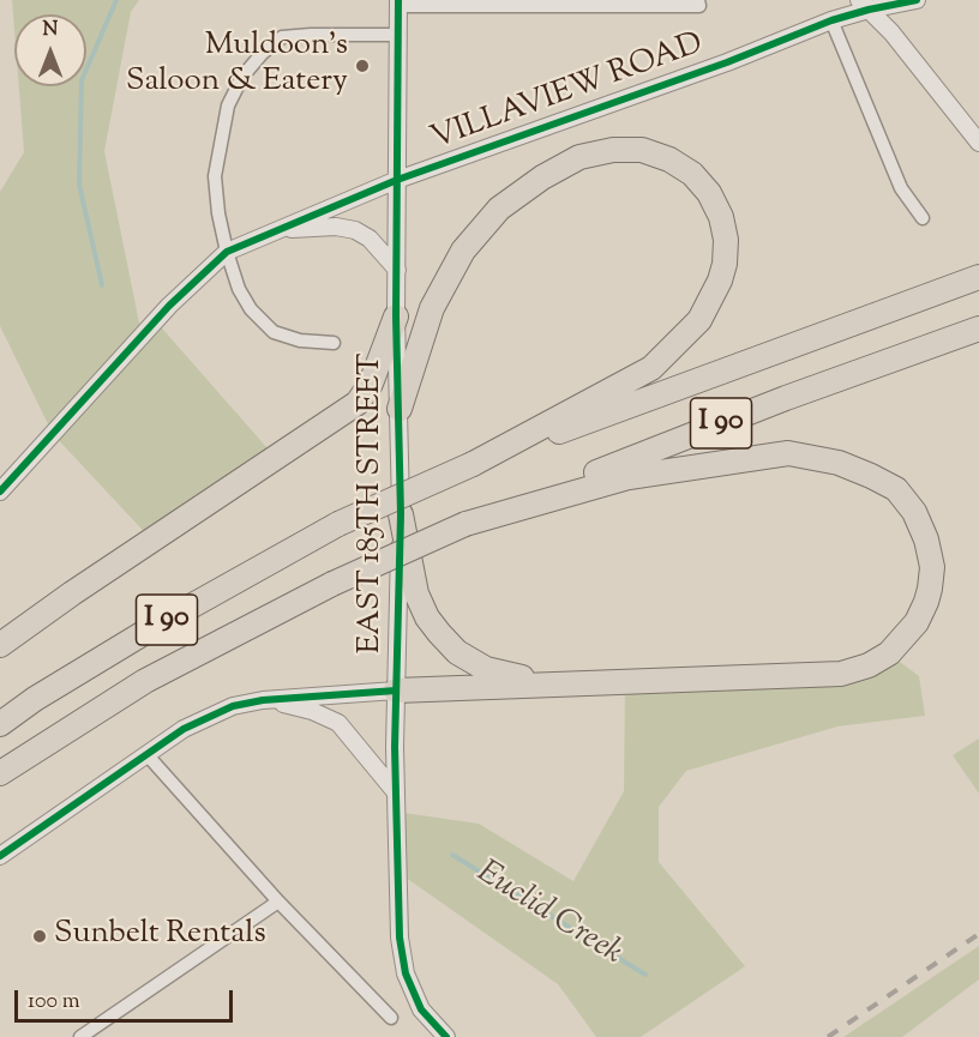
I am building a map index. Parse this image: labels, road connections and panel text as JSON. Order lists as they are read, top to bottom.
{
  "streets": {
    "highway": ["I 90"],
    "street": ["VILLAVIEW ROAD", "EAST 185TH STREET"]
  },
  "crossings": [
    ["VILLAVIEW ROAD", "EAST 185TH STREET"]
  ],
  "water": ["Euclid Creek"],
  "places": ["Muldoon's Saloon & Eatery", "Sunbelt Rentals"],
  "scale_bar": "100 m",
  "north": "top"
}
